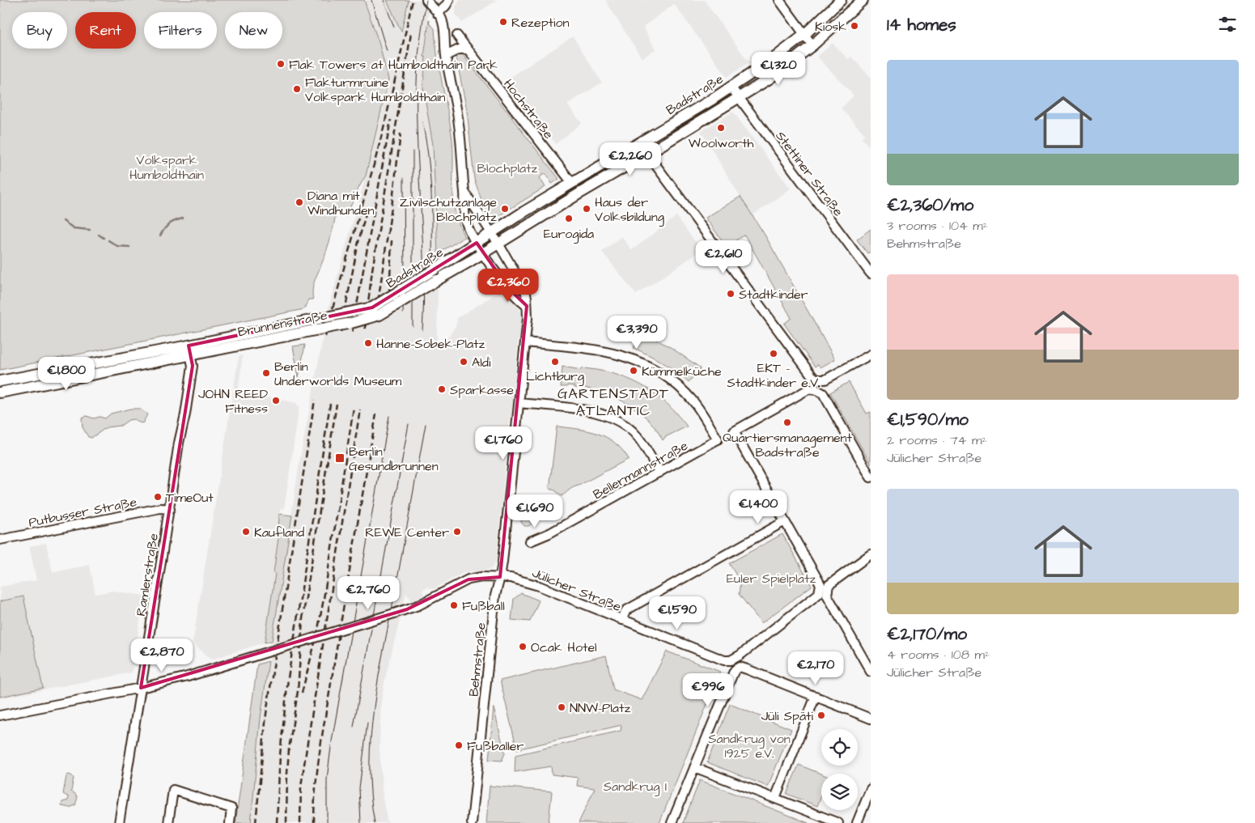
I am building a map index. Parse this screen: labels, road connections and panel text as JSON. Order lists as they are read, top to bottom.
{
  "streets": {
    "main road": ["Badstraße", "Brunnenstraße"],
    "street": [
      "Hochstraße",
      "Stettiner Straße",
      "Bellermannstraße",
      "Putbusser Straße",
      "Ramlerstraße",
      "Jülicher Straße",
      "Behmstraße"
    ]
  },
  "crossings": [
    ["Badstraße", "Hochstraße"],
    ["Badstraße", "Stettiner Straße"],
    ["Badstraße", "Brunnenstraße"],
    ["Badstraße", "Behmstraße"],
    ["Brunnenstraße", "Ramlerstraße"],
    ["Bellermannstraße", "Behmstraße"],
    ["Putbusser Straße", "Ramlerstraße"],
    ["Jülicher Straße", "Behmstraße"]
  ],
  "districts": ["GARTENSTADT ATLANTIC"],
  "parks": [
    "Volkspark Humboldthain",
    "Blochplatz",
    "Euler Spielplatz",
    "Sandkrug von 1925 e.V.",
    "Sandkrug I"
  ],
  "places": {
    "other": [
      "Rezeption",
      "Kiosk",
      "Flak Towers at Humboldthain Park",
      "Flakturmruine Volkspark Humboldthain",
      "Woolworth",
      "Diana mit Windhunden",
      "Zivilschutzanlage Blochplatz",
      "Haus der Volksbildung",
      "Eurogida",
      "Stadtkinder",
      "Hanne-Sobek-Platz",
      "EKT - Stadtkinder e.V.",
      "Aldi",
      "Lichtburg",
      "Kümmelküche",
      "Berlin Underworlds Museum",
      "Sparkasse",
      "JOHN REED Fitness",
      "Quartiersmanagement Badstraße",
      "TimeOut",
      "Kaufland",
      "REWE Center",
      "Fußball",
      "Ocak Hotel",
      "NNW-Platz",
      "Jüli Späti",
      "Fußballer"
    ],
    "transit": ["Berlin Gesundbrunnen"]
  },
  "page": {
    "heading": "14 homes",
    "chip": [
      "Buy",
      "Rent",
      "Filters",
      "New"
    ],
    "list": [
      {
        "name": "€2,360/mo",
        "note": "3 rooms · 104 m² · Behmstraße"
      },
      {
        "name": "€1,590/mo",
        "note": "2 rooms · 74 m² · Jülicher Straße"
      },
      {
        "name": "€2,170/mo",
        "note": "4 rooms · 108 m² · Jülicher Straße"
      }
    ],
    "price": [
      "€1,320",
      "€2,260",
      "€2,610",
      "€2,360",
      "€3,390",
      "€1,800",
      "€1,760",
      "€1,400",
      "€1,690",
      "€2,760",
      "€1,590",
      "€2,870",
      "€2,170",
      "€996"
    ]
  }
}
